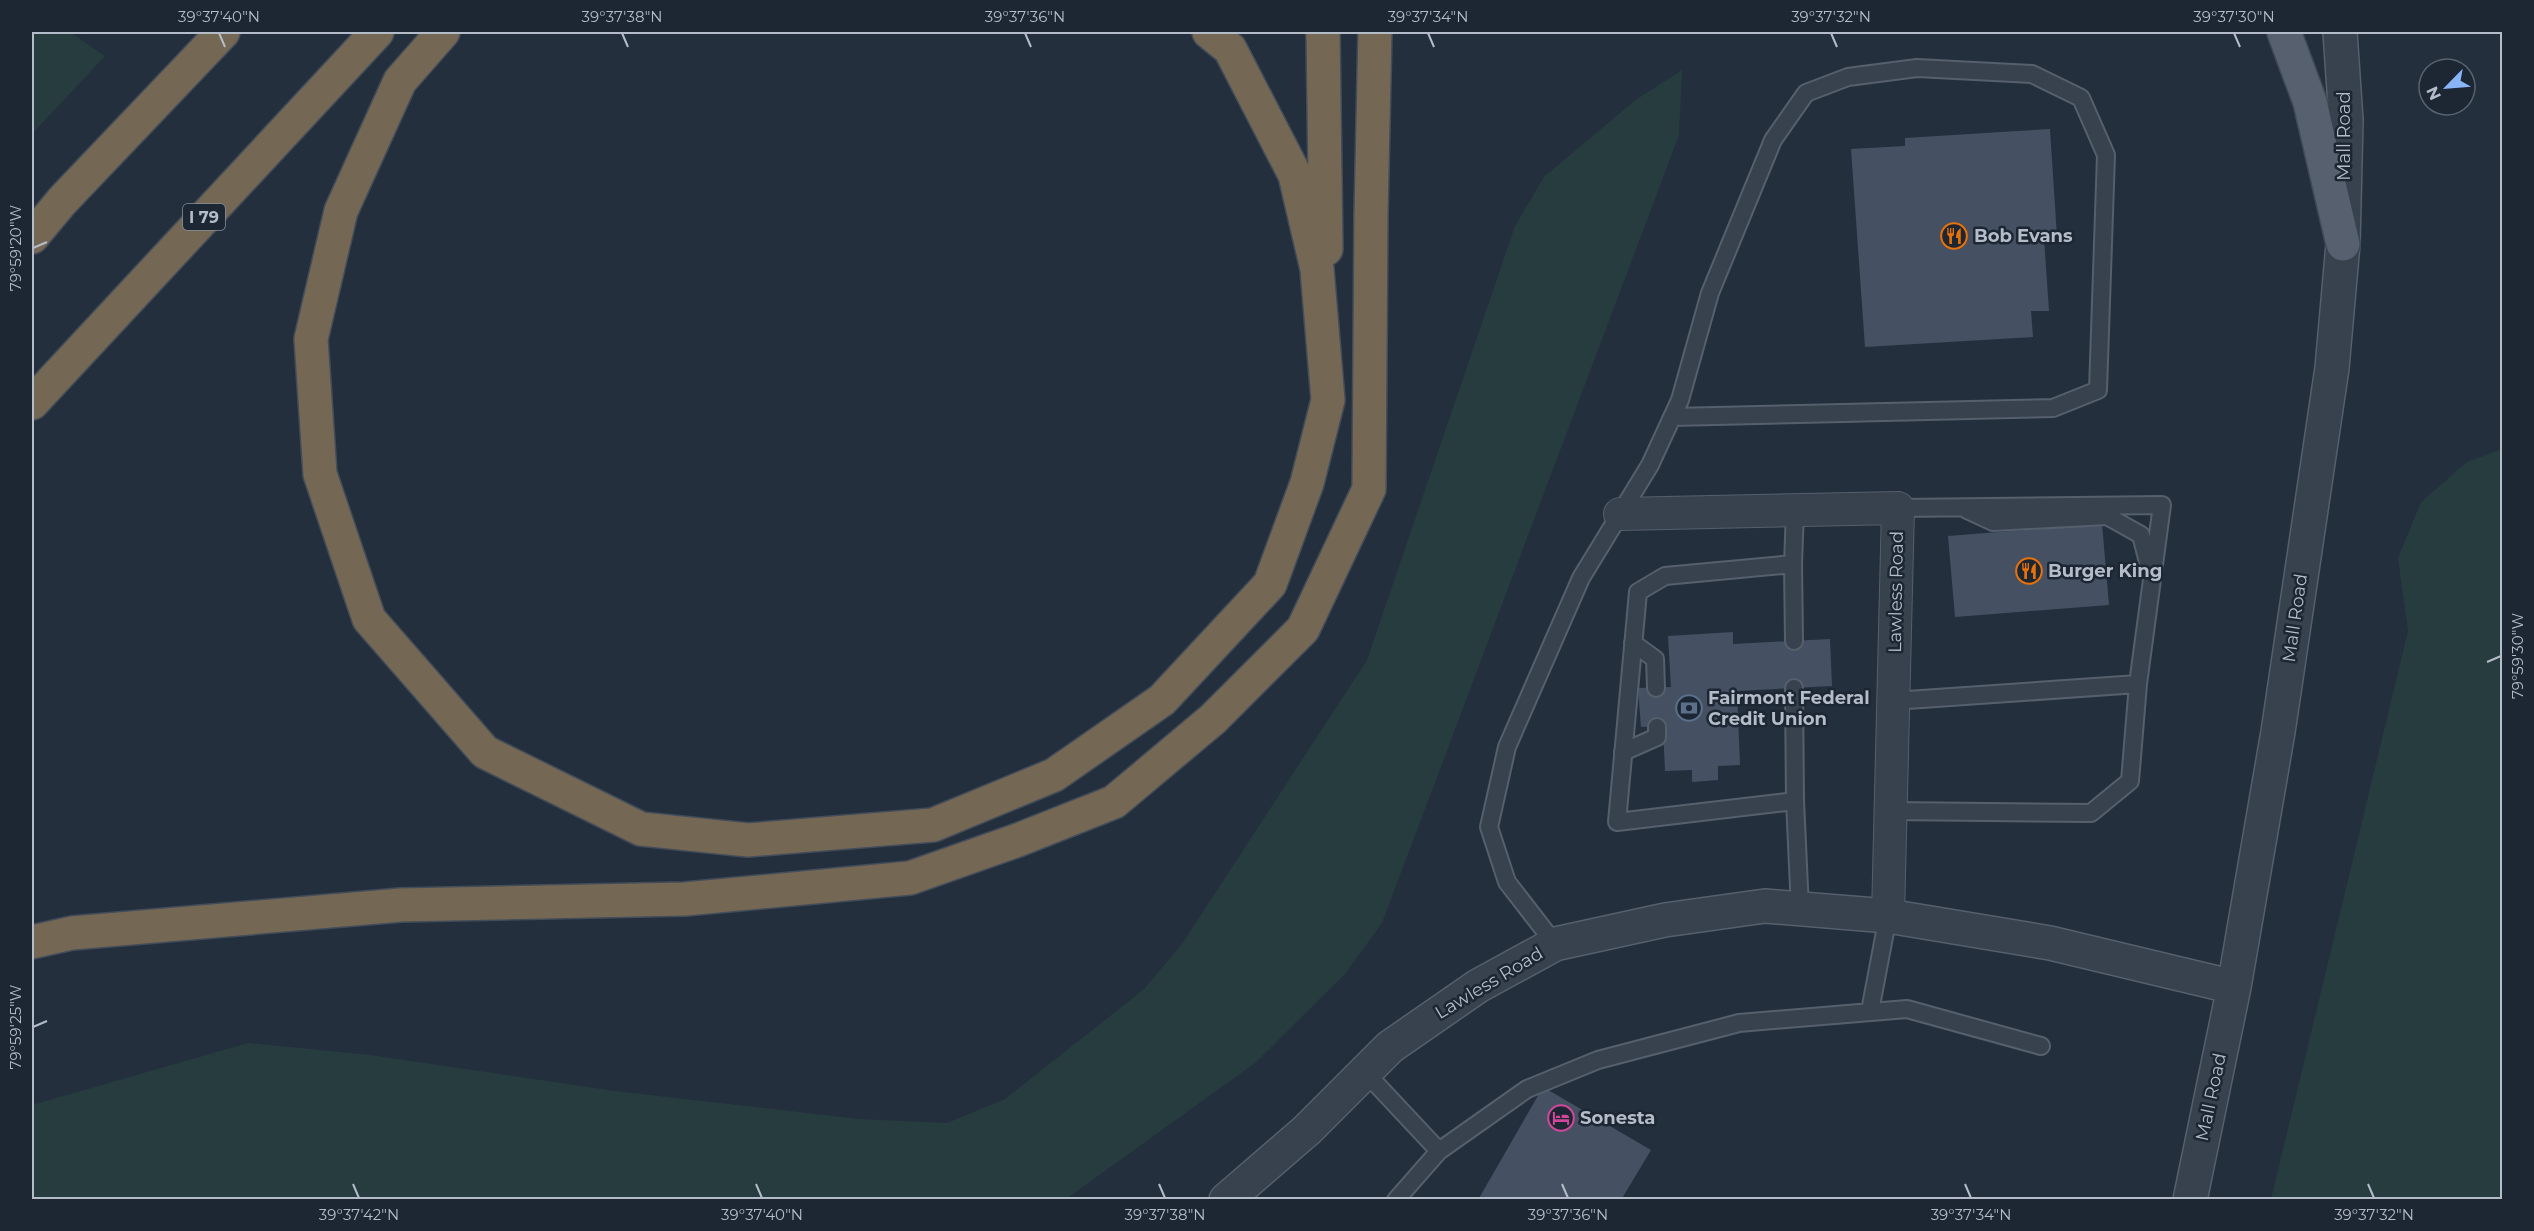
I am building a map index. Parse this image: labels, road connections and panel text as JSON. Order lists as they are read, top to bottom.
{
  "streets": {
    "highway": ["I 79"],
    "street": ["Mall Road", "Lawless Road"]
  },
  "crossings": [
    ["Mall Road", "Lawless Road"]
  ],
  "places": {
    "restaurant": ["Bob Evans", "Burger King"],
    "bank": ["Fairmont Federal Credit Union"],
    "hotel": ["Sonesta"]
  },
  "north": "bottom left",
  "coordinates": [
    "39°37'40\"N",
    "39°37'38\"N",
    "39°37'36\"N",
    "39°37'34\"N",
    "39°37'32\"N",
    "39°37'30\"N",
    "79°59'20\"W",
    "79°59'30\"W",
    "79°59'25\"W",
    "39°37'42\"N"
  ]
}
